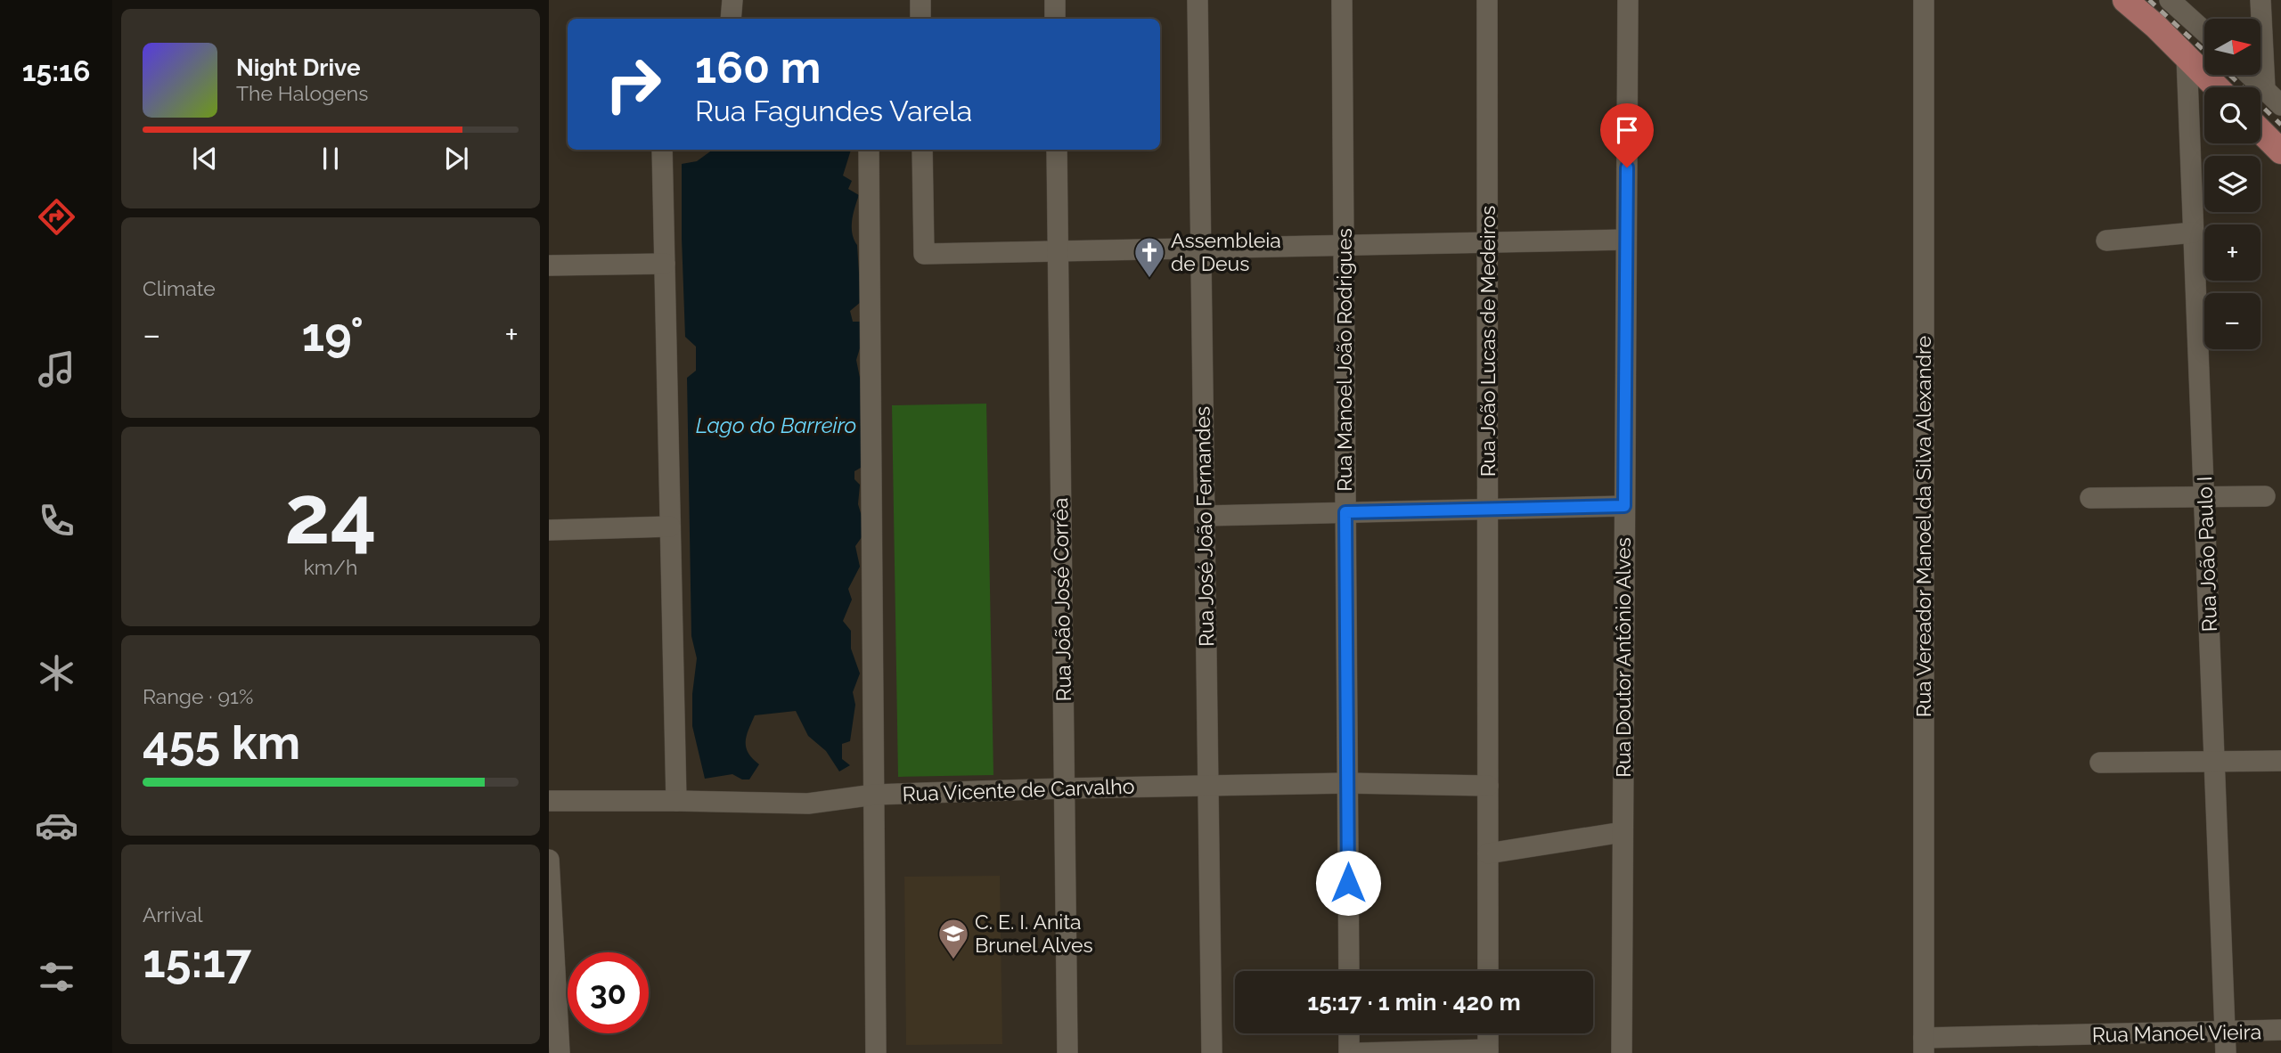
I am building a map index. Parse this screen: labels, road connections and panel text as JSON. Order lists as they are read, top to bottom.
{
  "streets": {
    "street": [
      "Rua João Lucas de Medeiros",
      "Rua Manoel João Rodrigues",
      "Rua José João Fernandes",
      "Rua Vereador Manoel da Silva Alexandre",
      "Rua João Paulo I",
      "Rua João José Corrêa",
      "Rua Doutor Antônio Alves",
      "Rua Vicente de Carvalho",
      "Rua Manoel Vieira"
    ]
  },
  "crossings": [
    ["Rua João Lucas de Medeiros", "Rua Vicente de Carvalho"],
    ["Rua Manoel João Rodrigues", "Rua Vicente de Carvalho"],
    ["Rua José João Fernandes", "Rua Vicente de Carvalho"],
    ["Rua Vereador Manoel da Silva Alexandre", "Rua Manoel Vieira"],
    ["Rua João Paulo I", "Rua Manoel Vieira"],
    ["Rua João José Corrêa", "Rua Vicente de Carvalho"]
  ],
  "water": ["Lago do Barreiro"],
  "places": {
    "church": ["Assembleia de Deus"],
    "school or university": ["C. E. I. Anita Brunel Alves"]
  },
  "north": "right",
  "page": {
    "tabs": "15:16",
    "map_buttons": ["+", "−"],
    "turn": ["160 m", "Rua Fagundes Varela"],
    "song": ["Night Drive", "The Halogens"],
    "tile": [
      "Climate",
      ["24", "km/h"],
      ["Range · 91%", "455 km"],
      ["Arrival", "15:17"]
    ],
    "heat": ["−", "19°", "+"],
    "limit": "30",
    "trip": "15:17 · 1 min · 420 m"
  }
}
